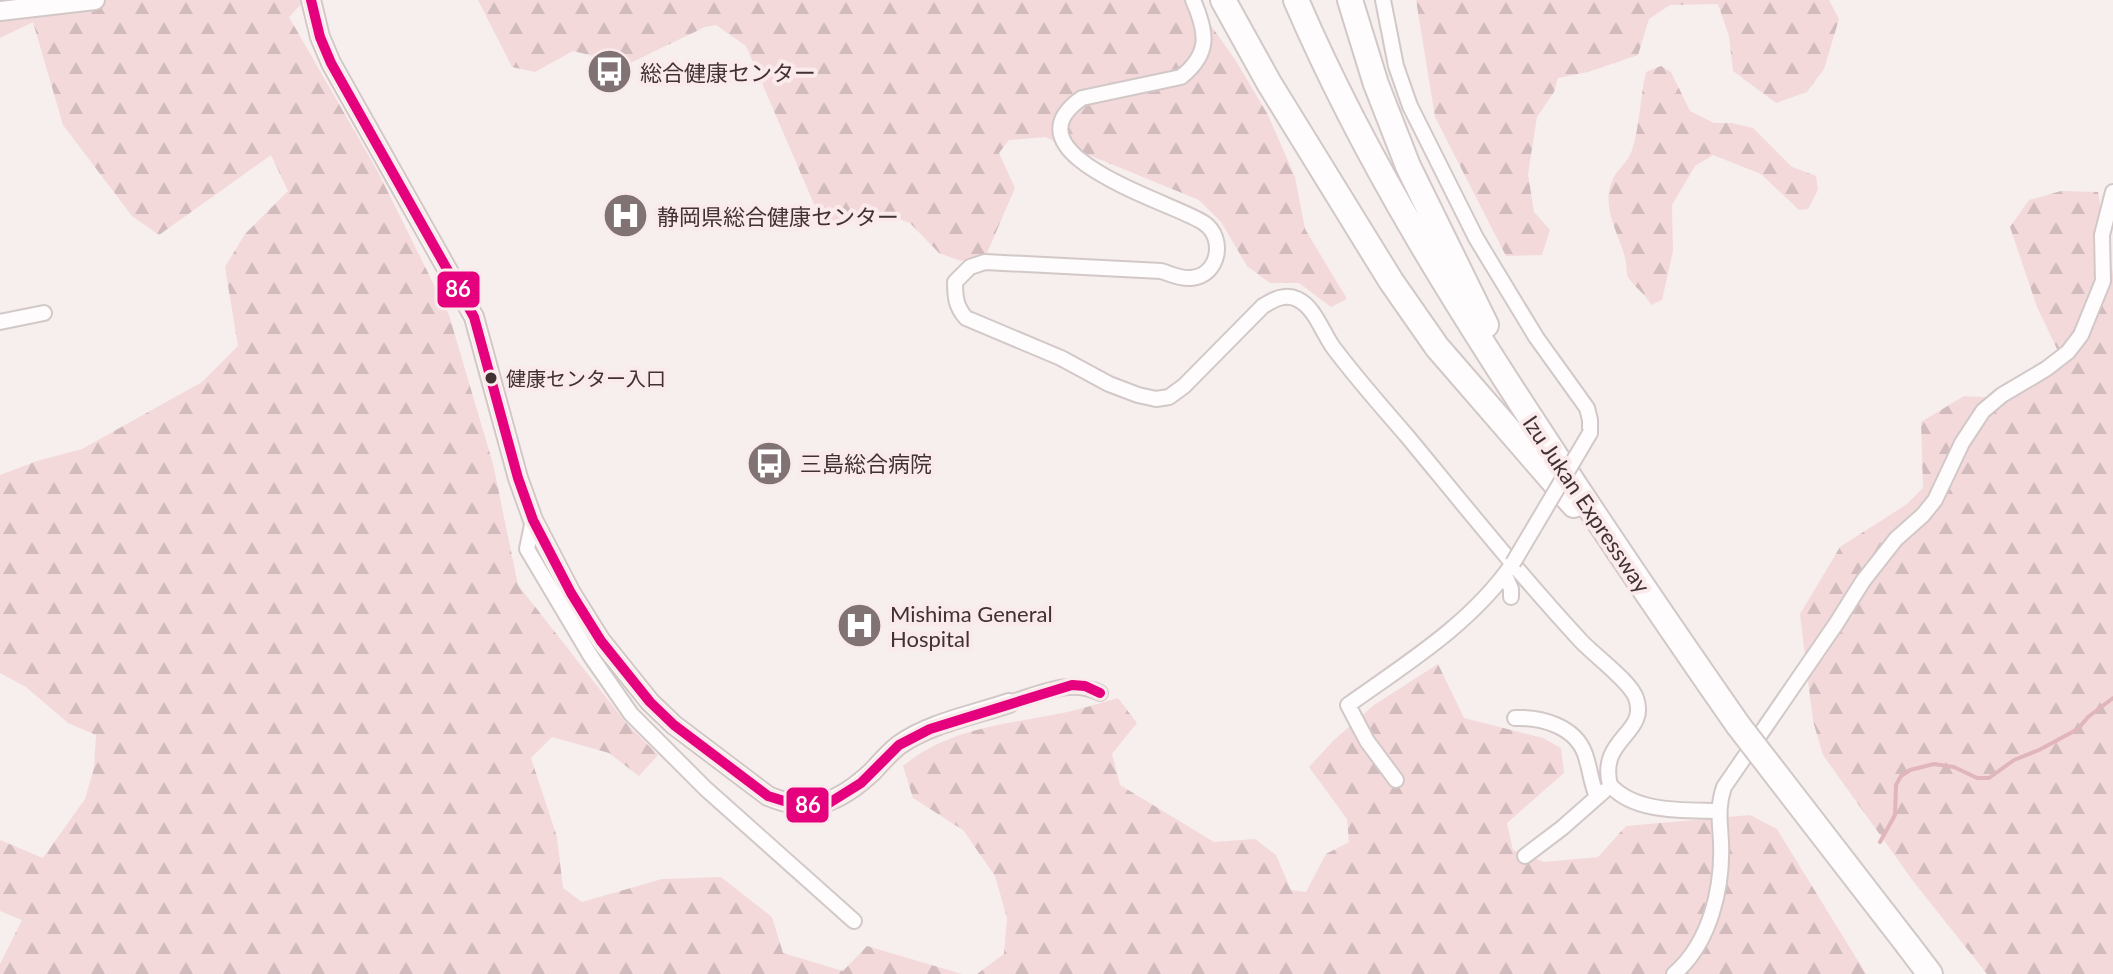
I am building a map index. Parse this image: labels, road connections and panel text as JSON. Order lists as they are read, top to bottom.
{
  "streets": {
    "highway": ["Izu Jukan Expressway"]
  },
  "places": {
    "bus stop": ["総合健康センター", "三島総合病院"],
    "hospital": ["静岡県総合健康センター", "Mishima General Hospital"],
    "other": ["健康センター入口"]
  },
  "lines": ["transit line 86"]
}
